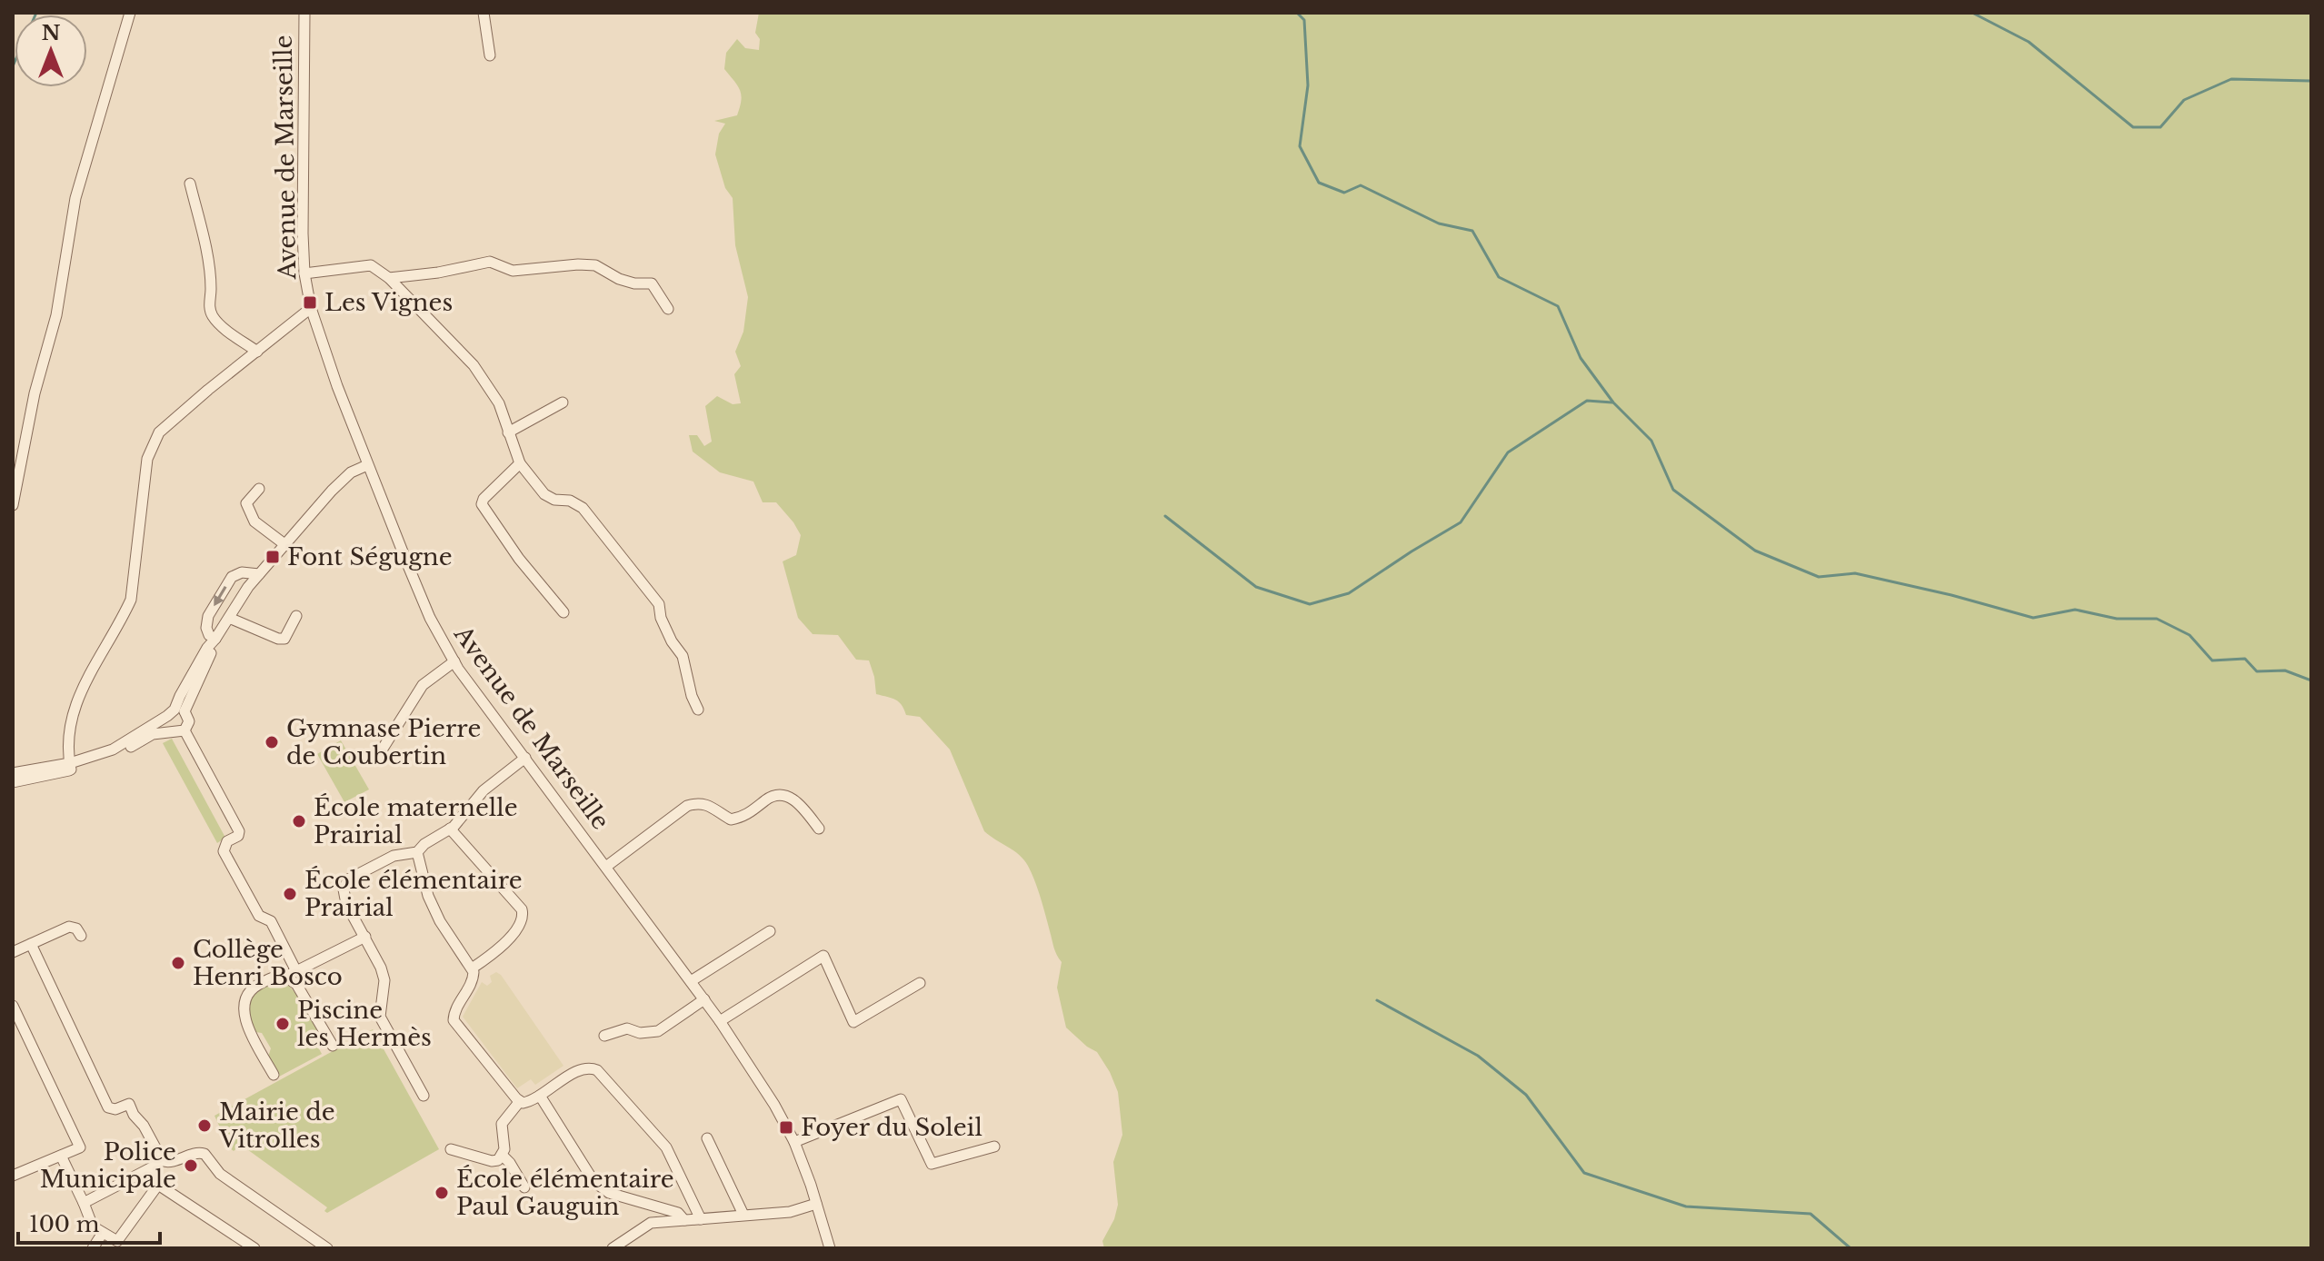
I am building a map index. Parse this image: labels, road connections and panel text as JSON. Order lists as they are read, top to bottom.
{
  "streets": {
    "street": ["Avenue de Marseille"]
  },
  "places": {
    "transit": ["Les Vignes", "Font Ségugne", "Foyer du Soleil"],
    "other": [
      "Gymnase Pierre de Coubertin",
      "École maternelle Prairial",
      "École élémentaire Prairial",
      "Collège Henri Bosco",
      "Piscine les Hermès",
      "Mairie de Vitrolles",
      "Police Municipale",
      "École élémentaire Paul Gauguin"
    ]
  },
  "scale_bar": "100 m",
  "north": "top"
}
